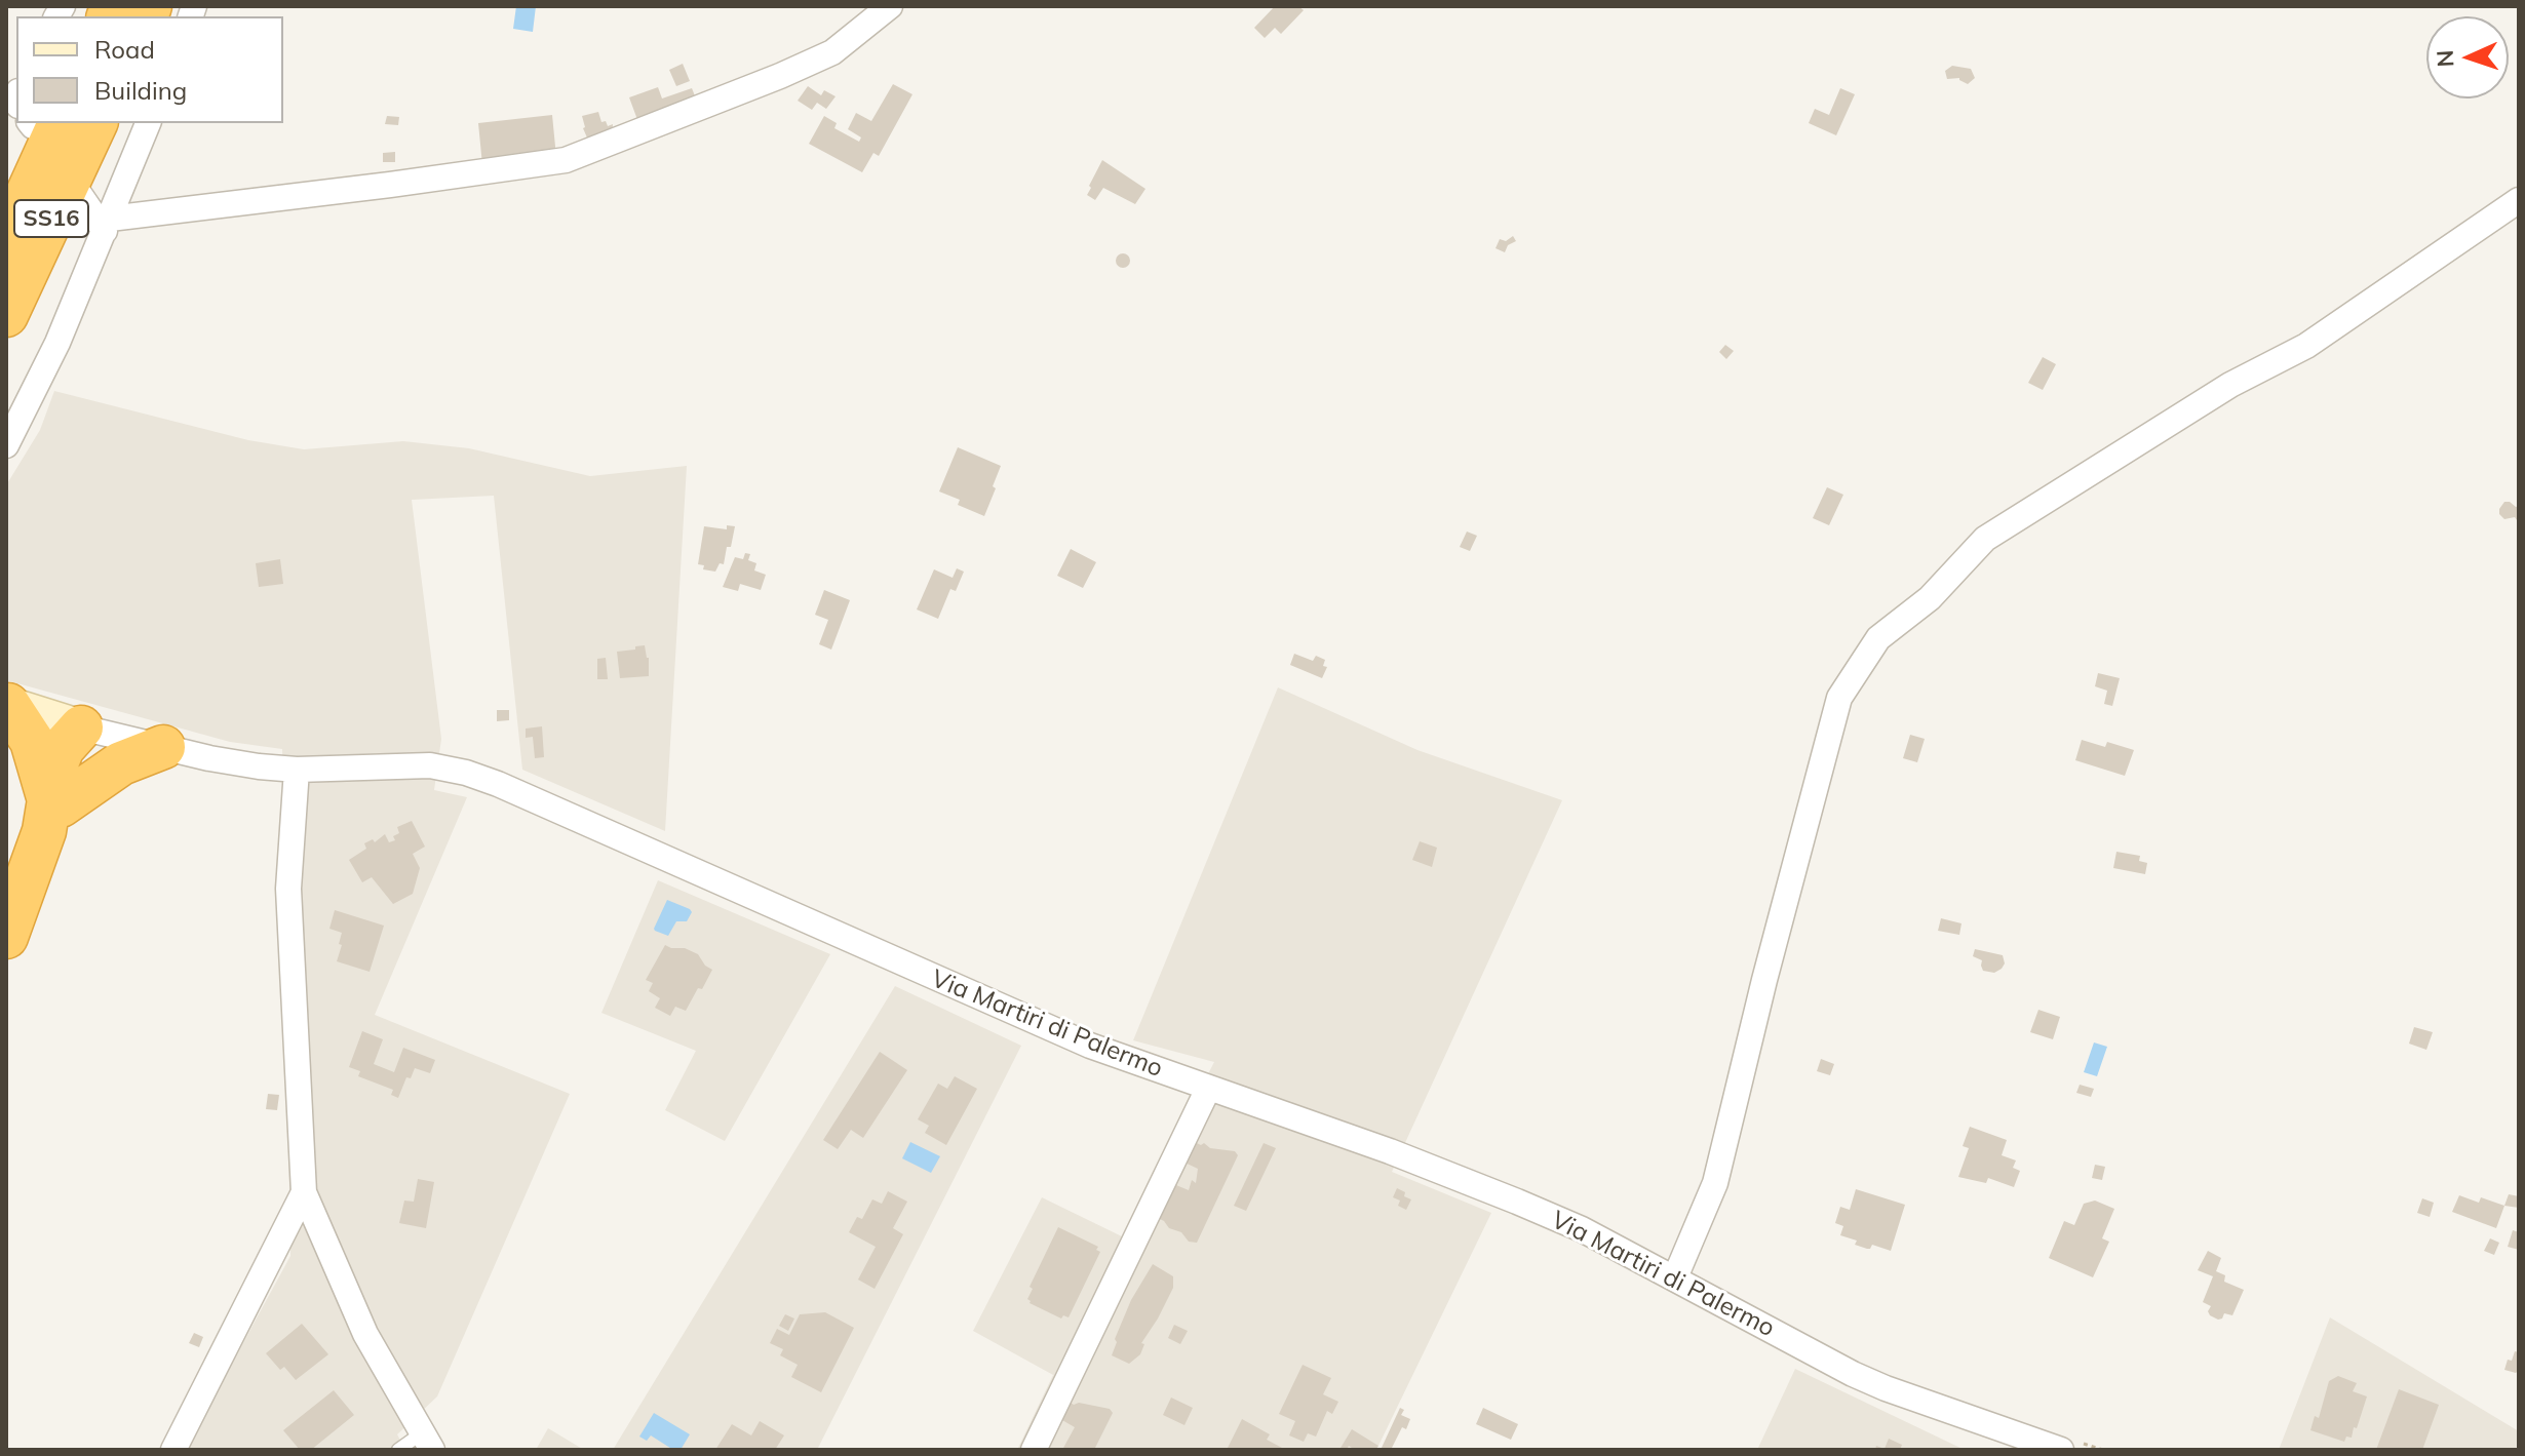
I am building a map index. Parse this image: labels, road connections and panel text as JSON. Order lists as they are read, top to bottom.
{
  "streets": {
    "highway": ["SS16"],
    "street": ["Via Martiri di Palermo"]
  },
  "legend": ["Road", "Building"],
  "north": "left"
}
